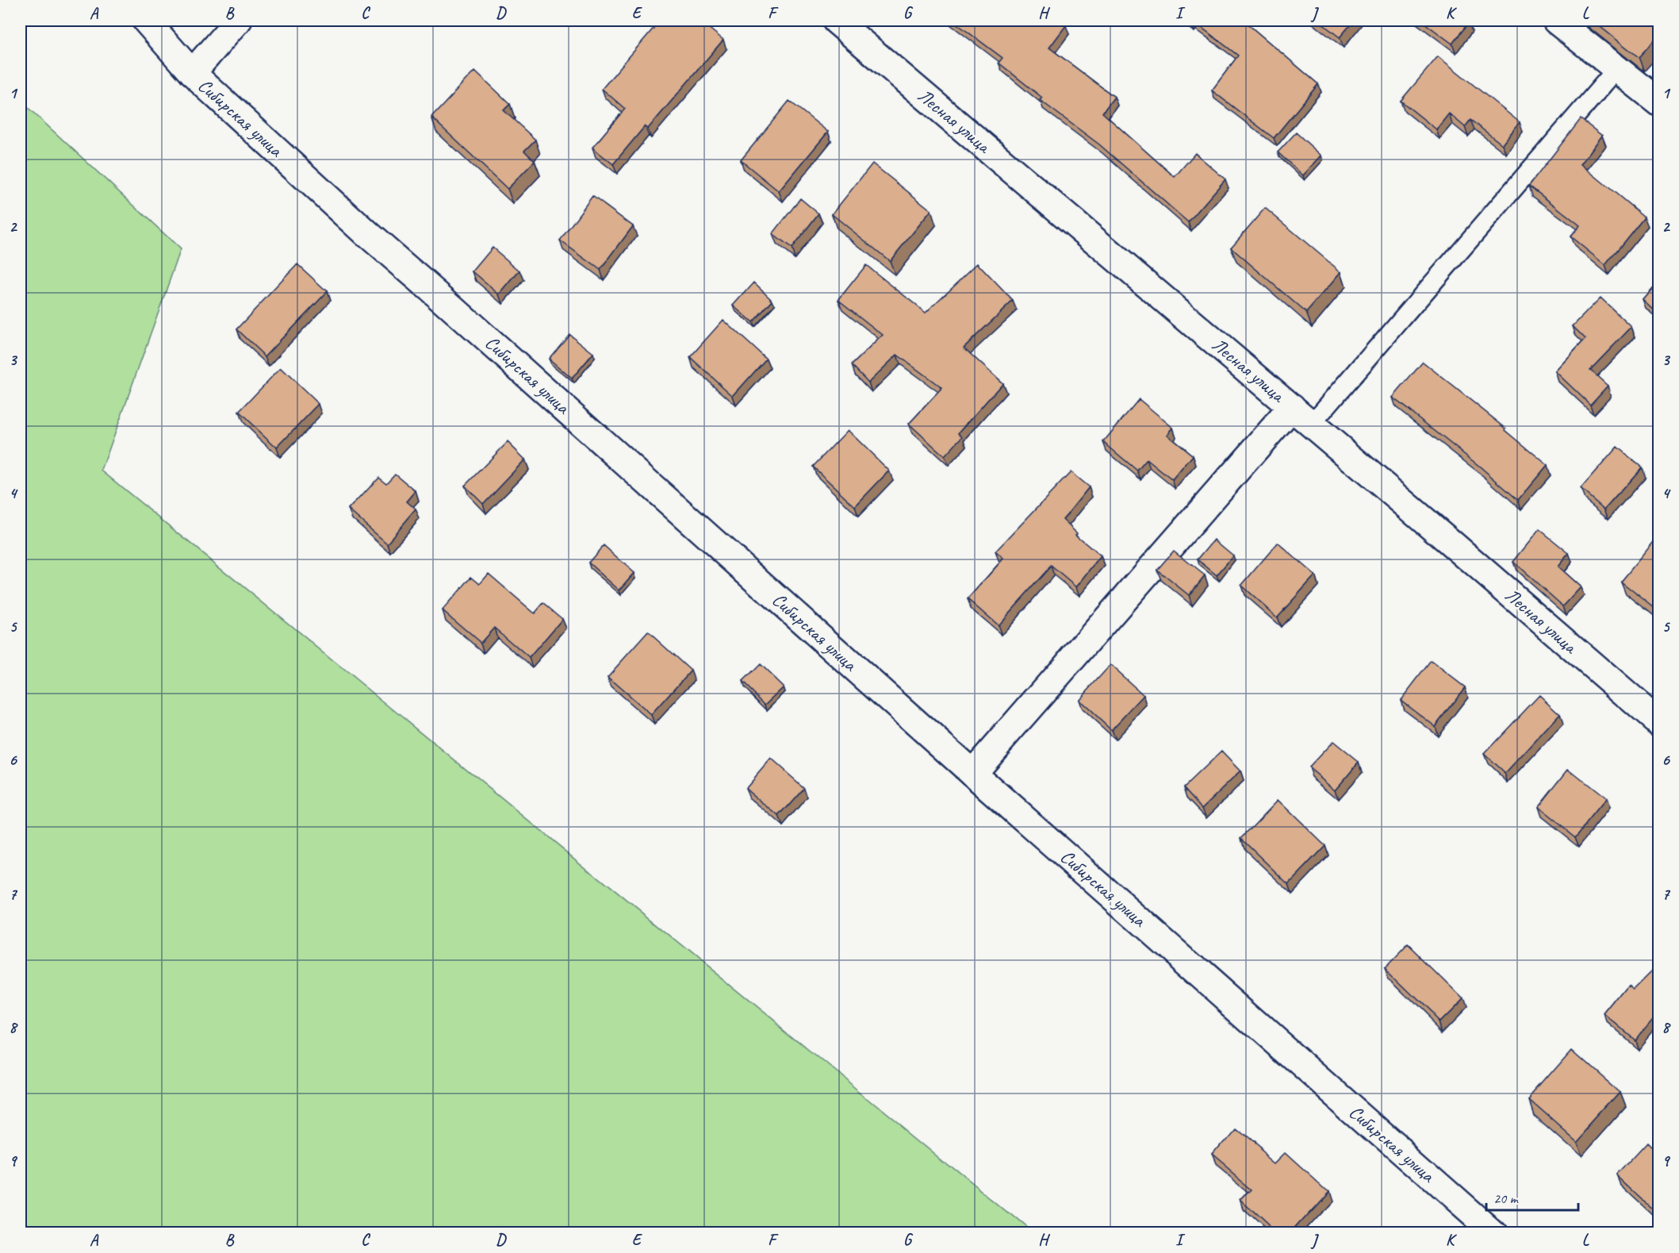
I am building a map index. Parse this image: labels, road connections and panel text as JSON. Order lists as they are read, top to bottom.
{
  "streets": {
    "street": ["Сибирская улица", "Лесная улица"]
  },
  "scale_bar": "20 m",
  "grid": {
    "columns": [
      "A",
      "B",
      "C",
      "D",
      "E",
      "F",
      "G",
      "H",
      "I",
      "J",
      "K",
      "L"
    ],
    "rows": [
      "1",
      "2",
      "3",
      "4",
      "5",
      "6",
      "7",
      "8",
      "9"
    ]
  }
}
